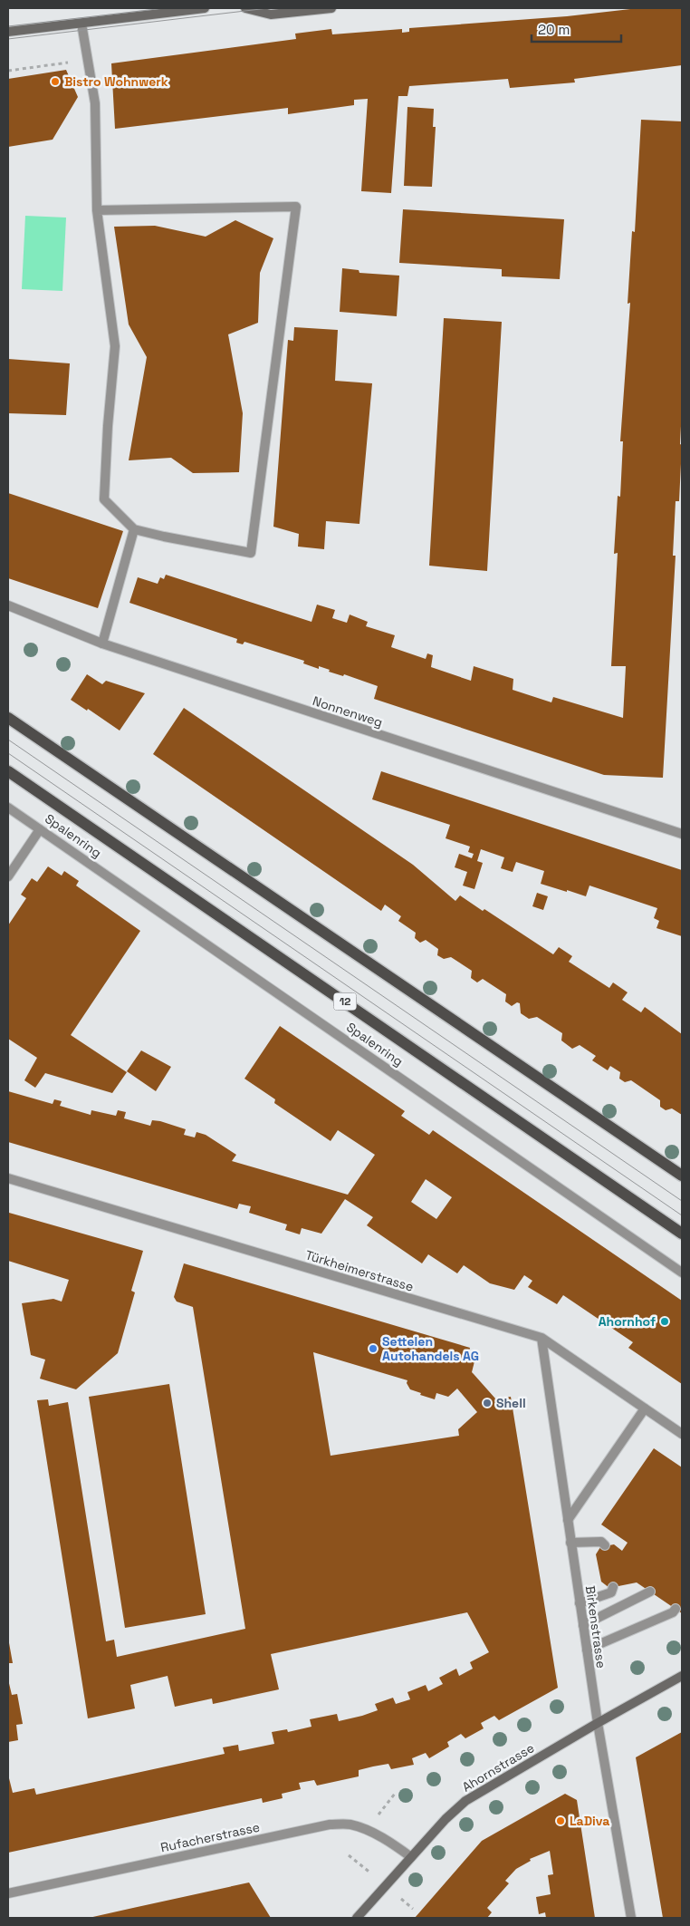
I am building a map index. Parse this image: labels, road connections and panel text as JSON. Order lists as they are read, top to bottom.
{
  "streets": {
    "main road": ["Spalenring", "12", "Ahornstrasse"],
    "street": [
      "Nonnenweg",
      "Türkheimerstrasse",
      "Birkenstrasse",
      "Rufacherstrasse"
    ]
  },
  "crossings": [
    ["Türkheimerstrasse", "Birkenstrasse"],
    ["Birkenstrasse", "Ahornstrasse"],
    ["Ahornstrasse", "Rufacherstrasse"]
  ],
  "places": [
    "Bistro Wohnwerk",
    "Ahornhof",
    "Settelen Autohandels AG",
    "Shell",
    "LaDiva"
  ],
  "scale_bar": "20 m"
}
